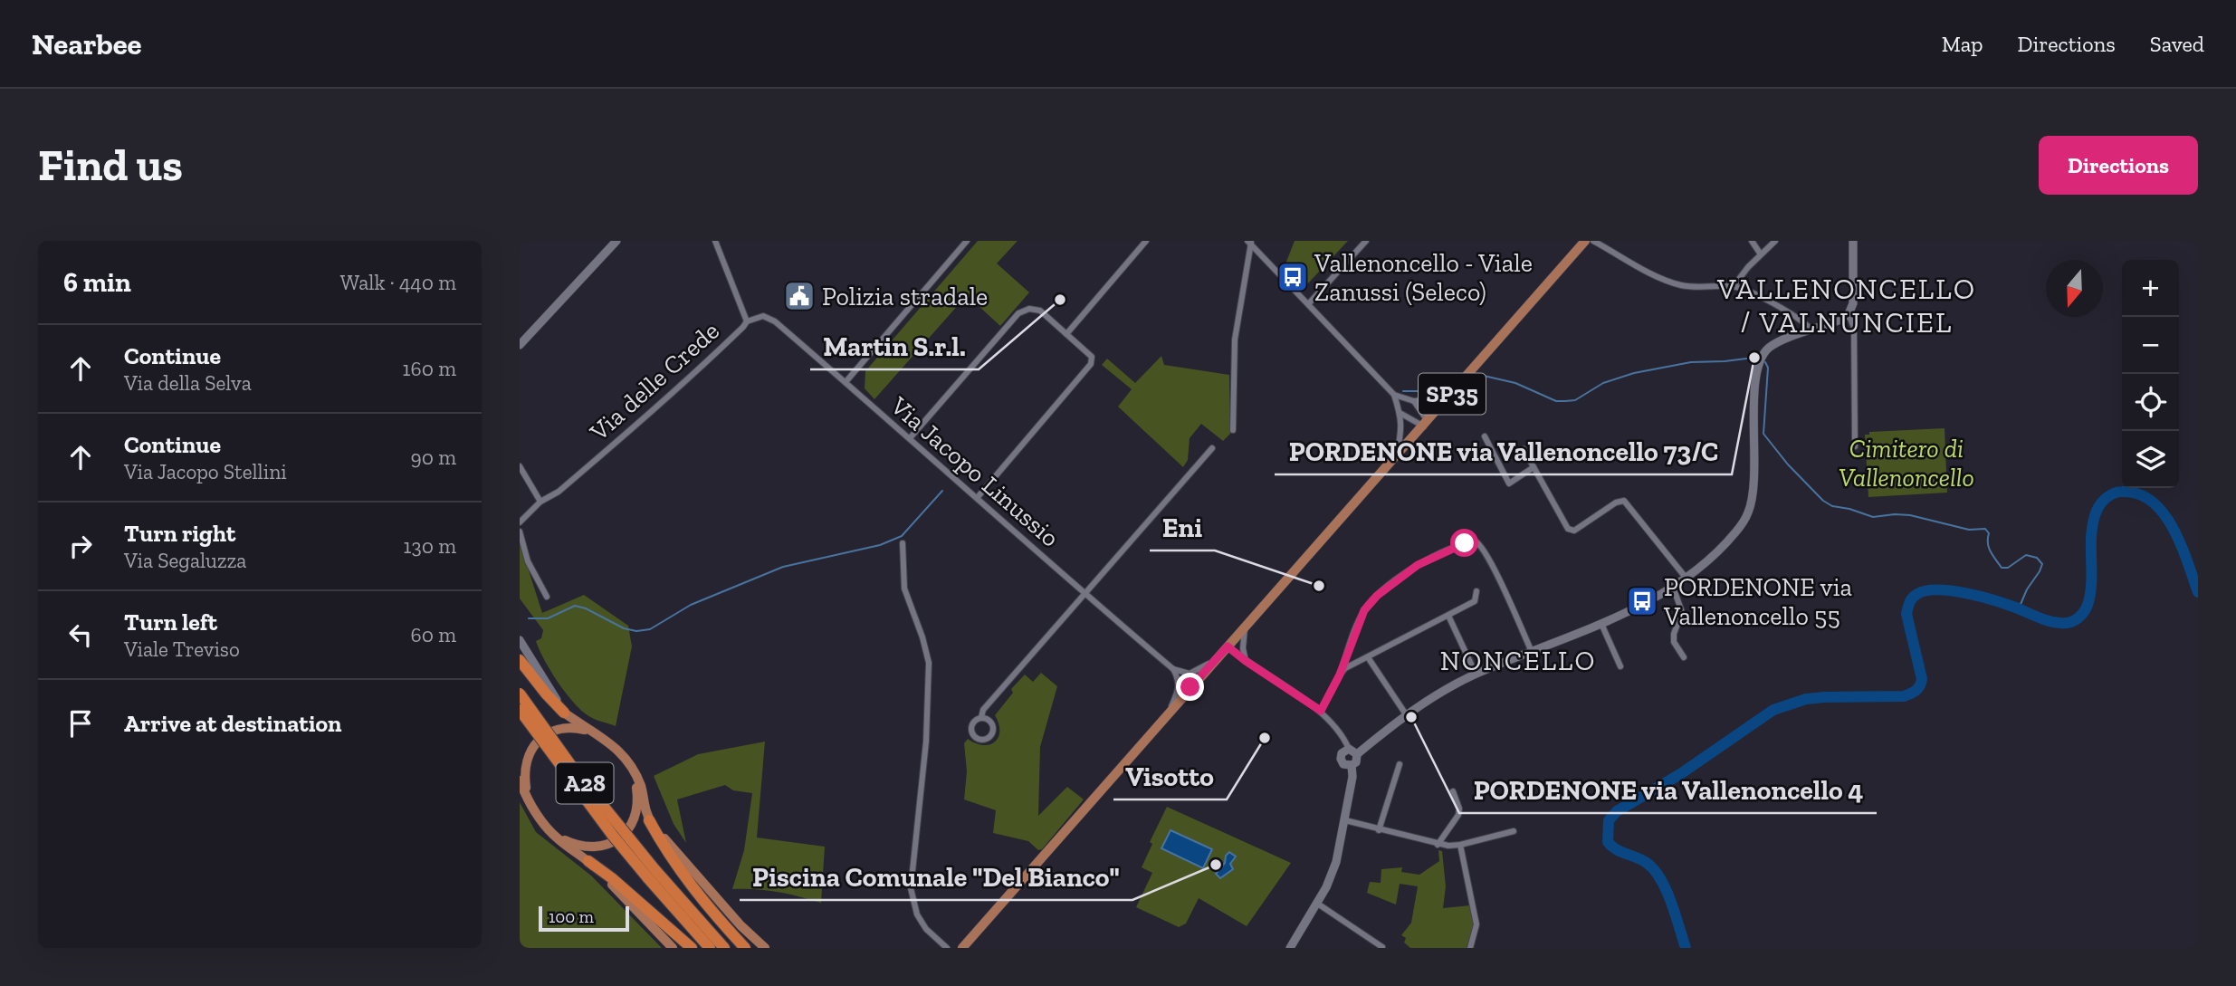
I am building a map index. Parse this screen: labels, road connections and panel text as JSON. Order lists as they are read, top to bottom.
{
  "streets": {
    "highway": ["A28"],
    "main road": ["SP35"],
    "street": ["Via delle Crede", "Via Jacopo Linussio"]
  },
  "crossings": [
    ["Via delle Crede", "Via Jacopo Linussio"]
  ],
  "districts": ["VALLENONCELLO / VALNUNCIEL", "NONCELLO"],
  "parks": ["Cimitero di Vallenoncello"],
  "places": {
    "bus stop": ["Vallenoncello - Viale Zanussi (Seleco)", "PORDENONE via Vallenoncello 55"],
    "public building": ["Polizia stradale"],
    "other": [
      "Martin S.r.l.",
      "PORDENONE via Vallenoncello 73/C",
      "Eni",
      "PORDENONE via Vallenoncello 4",
      "Visotto",
      "Piscina Comunale \"Del Bianco\""
    ]
  },
  "scale_bar": "100 m",
  "north": "bottom",
  "page": {
    "header": "Nearbee",
    "nav": ["Map", "Directions", "Saved"],
    "buttons": "Directions",
    "title": "Find us",
    "heading": ["6 min", "Walk · 440 m"],
    "map_buttons": ["+", "−"],
    "list": [
      ["Continue", "Via della Selva", "160 m"],
      ["Continue", "Via Jacopo Stellini", "90 m"],
      ["Turn right", "Via Segaluzza", "130 m"],
      ["Turn left", "Viale Treviso", "60 m"],
      "Arrive at destination"
    ],
    "scale": "100 m"
  }
}
